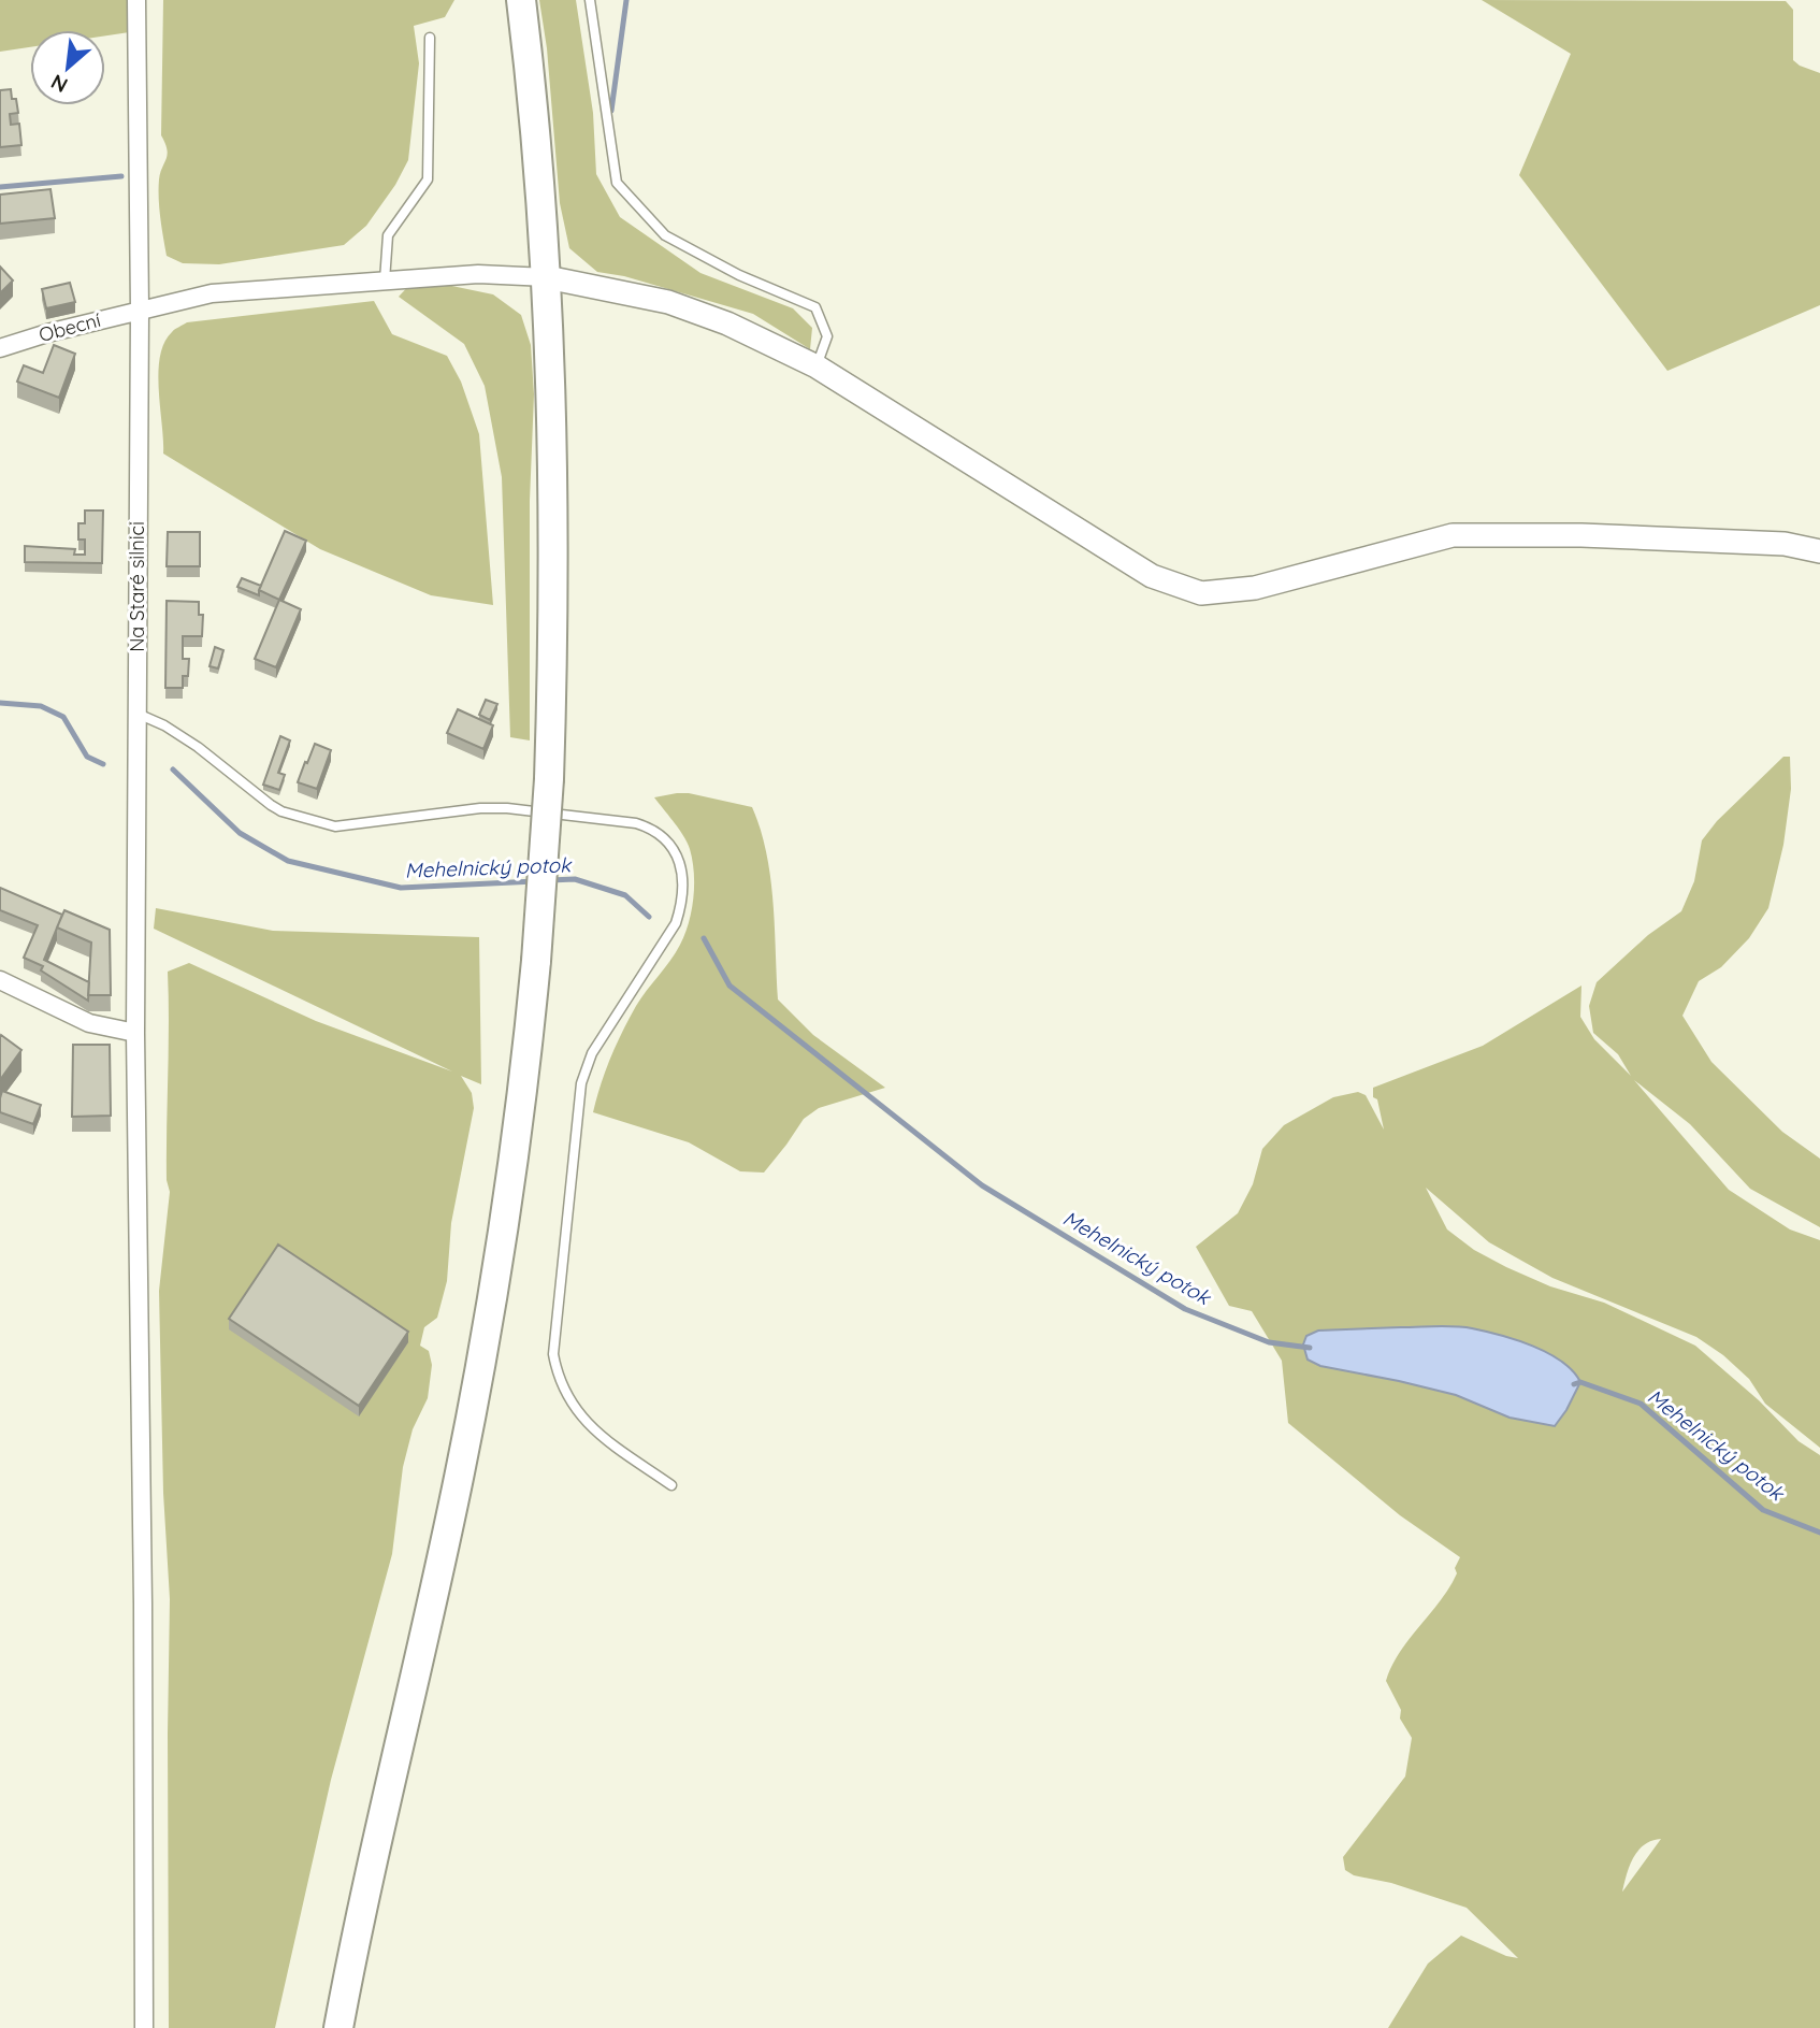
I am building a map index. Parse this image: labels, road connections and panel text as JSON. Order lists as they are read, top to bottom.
{
  "streets": {
    "street": ["Obecní", "Na Staré silnici"]
  },
  "crossings": [
    ["Obecní", "Na Staré silnici"]
  ],
  "water": ["Mehelnický potok"],
  "north": "bottom left"
}
